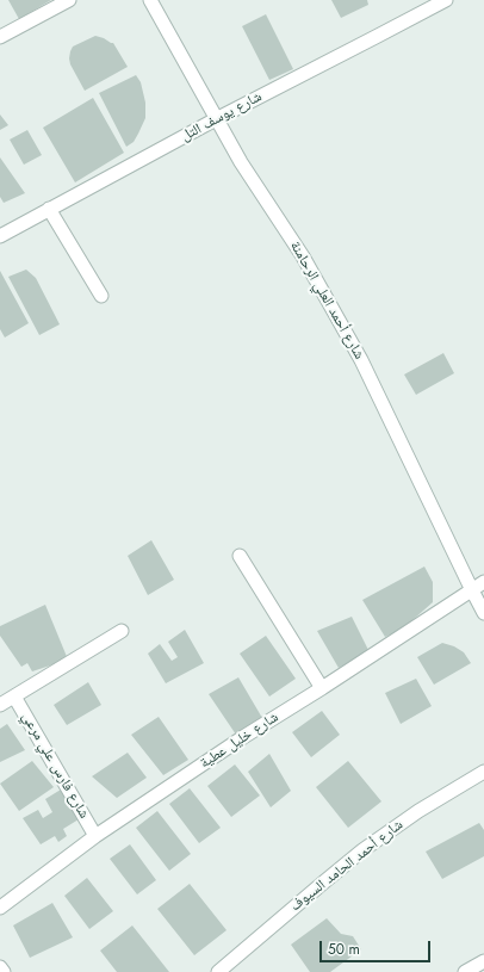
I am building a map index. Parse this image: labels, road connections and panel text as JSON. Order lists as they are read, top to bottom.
{
  "streets": {
    "street": [
      "شارع يوسف التل",
      "شارع أحمد العلي الرحامنة",
      "شارع خليل عطية",
      "شارع فارس علي مرعي",
      "شارع أحمد الحامد السيوف"
    ]
  },
  "crossings": [
    ["شارع يوسف التل", "شارع أحمد العلي الرحامنة"],
    ["شارع أحمد العلي الرحامنة", "شارع خليل عطية"],
    ["شارع خليل عطية", "شارع فارس علي مرعي"]
  ],
  "scale_bar": "50 m"
}
